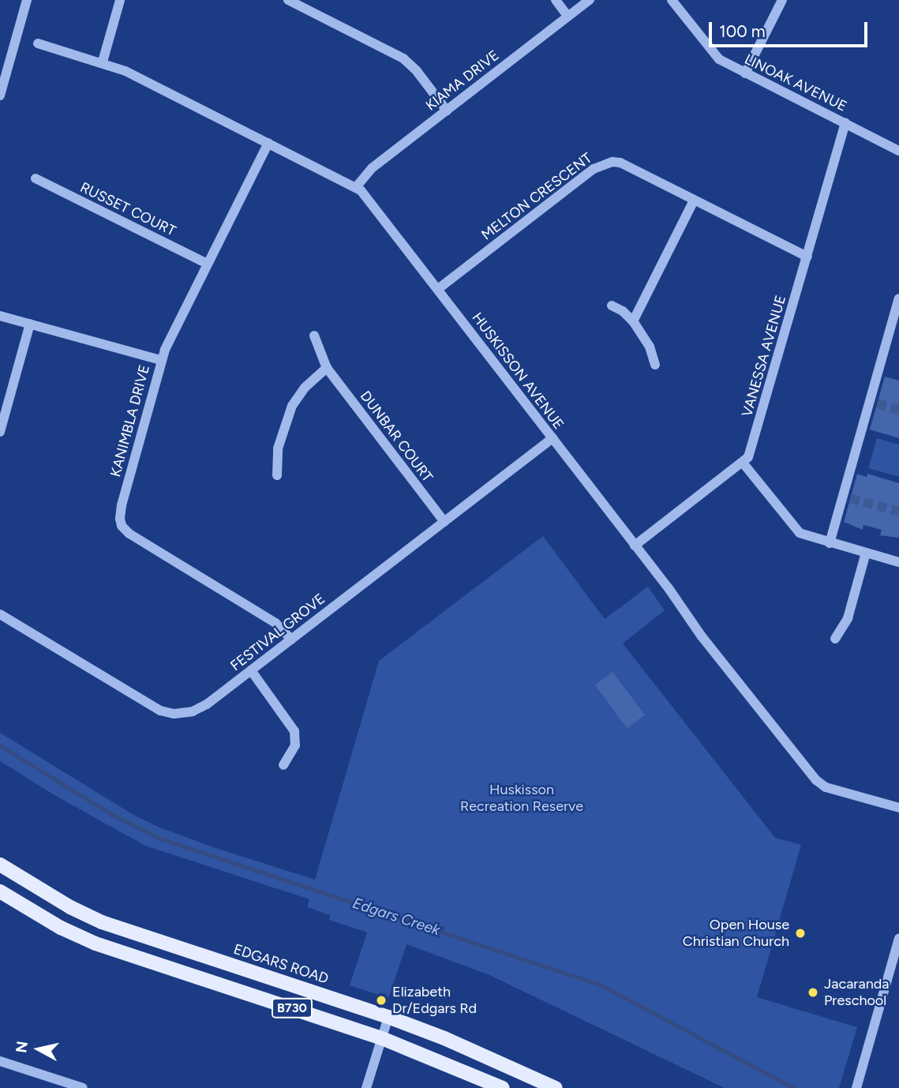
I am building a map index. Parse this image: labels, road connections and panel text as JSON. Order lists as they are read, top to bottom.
{
  "streets": {
    "main road": ["EDGARS ROAD", "B730"],
    "street": [
      "KIAMA DRIVE",
      "LINOAK AVENUE",
      "MELTON CRESCENT",
      "RUSSET COURT",
      "VANESSA AVENUE",
      "HUSKISSON AVENUE",
      "KANIMBLA DRIVE",
      "DUNBAR COURT",
      "FESTIVAL GROVE"
    ]
  },
  "crossings": [
    ["KIAMA DRIVE", "HUSKISSON AVENUE"],
    ["LINOAK AVENUE", "VANESSA AVENUE"],
    ["MELTON CRESCENT", "VANESSA AVENUE"],
    ["MELTON CRESCENT", "HUSKISSON AVENUE"],
    ["RUSSET COURT", "KANIMBLA DRIVE"],
    ["VANESSA AVENUE", "HUSKISSON AVENUE"],
    ["HUSKISSON AVENUE", "KANIMBLA DRIVE"],
    ["HUSKISSON AVENUE", "FESTIVAL GROVE"],
    ["KANIMBLA DRIVE", "FESTIVAL GROVE"],
    ["DUNBAR COURT", "FESTIVAL GROVE"]
  ],
  "water": ["Edgars Creek"],
  "parks": ["Huskisson Recreation Reserve"],
  "places": ["Open House Christian Church", "Jacaranda Preschool", "Elizabeth Dr/Edgars Rd"],
  "scale_bar": "100 m",
  "north": "left"
}
